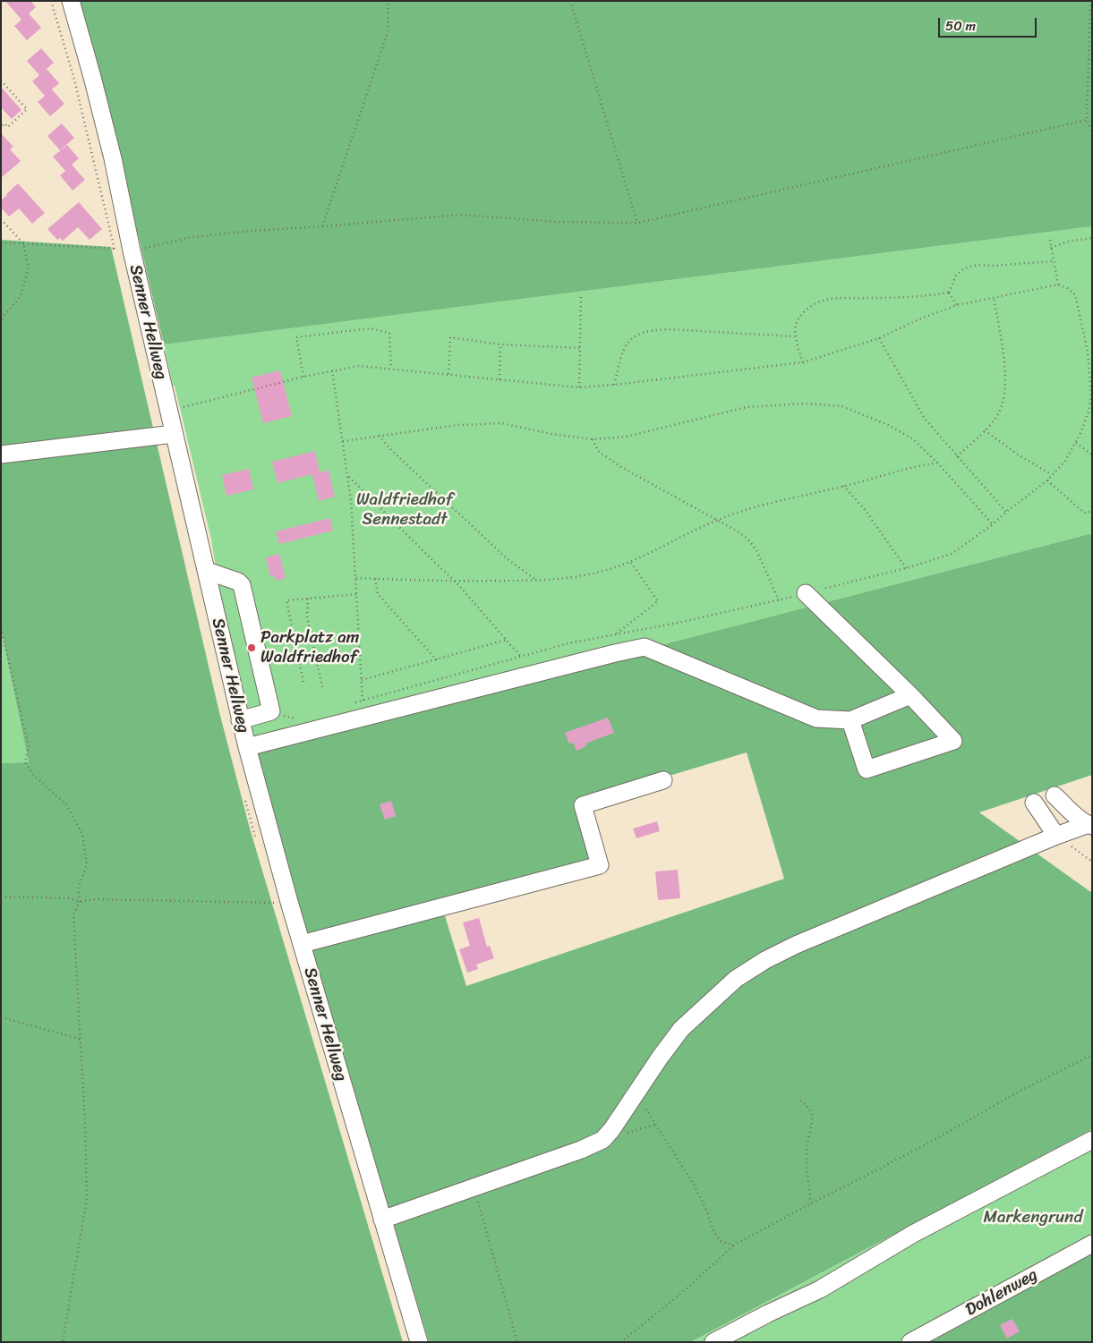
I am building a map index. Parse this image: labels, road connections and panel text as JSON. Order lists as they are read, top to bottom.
{
  "streets": {
    "street": ["Senner Hellweg", "Dohlenweg"]
  },
  "parks": ["Waldfriedhof Sennestadt", "Markengrund"],
  "places": ["Parkplatz am Waldfriedhof"],
  "scale_bar": "50 m"
}
